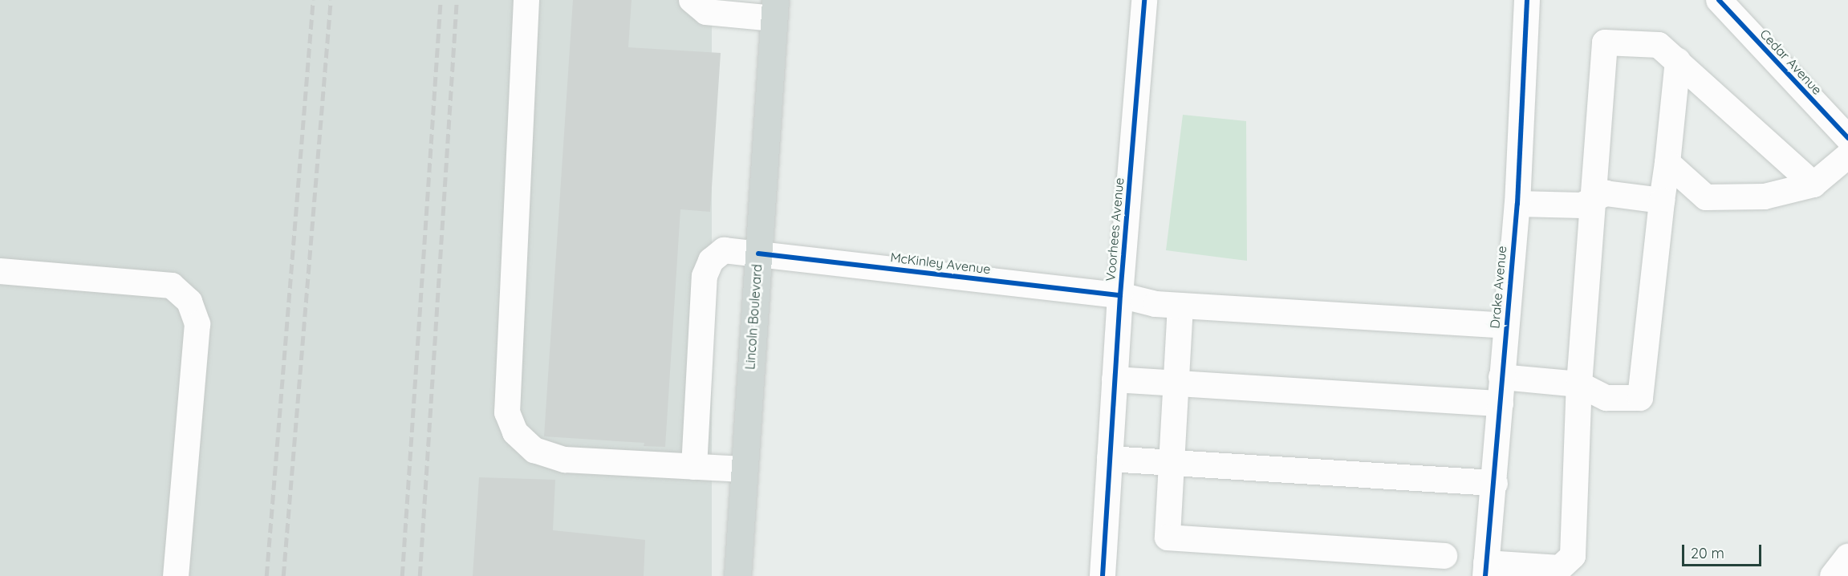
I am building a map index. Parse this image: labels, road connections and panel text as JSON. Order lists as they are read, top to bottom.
{
  "streets": {
    "main road": ["Lincoln Boulevard"],
    "street": [
      "Cedar Avenue",
      "Voorhees Avenue",
      "McKinley Avenue",
      "Drake Avenue"
    ]
  },
  "crossings": [
    ["Voorhees Avenue", "McKinley Avenue"],
    ["McKinley Avenue", "Drake Avenue"],
    ["McKinley Avenue", "Lincoln Boulevard"]
  ],
  "scale_bar": "20 m"
}
